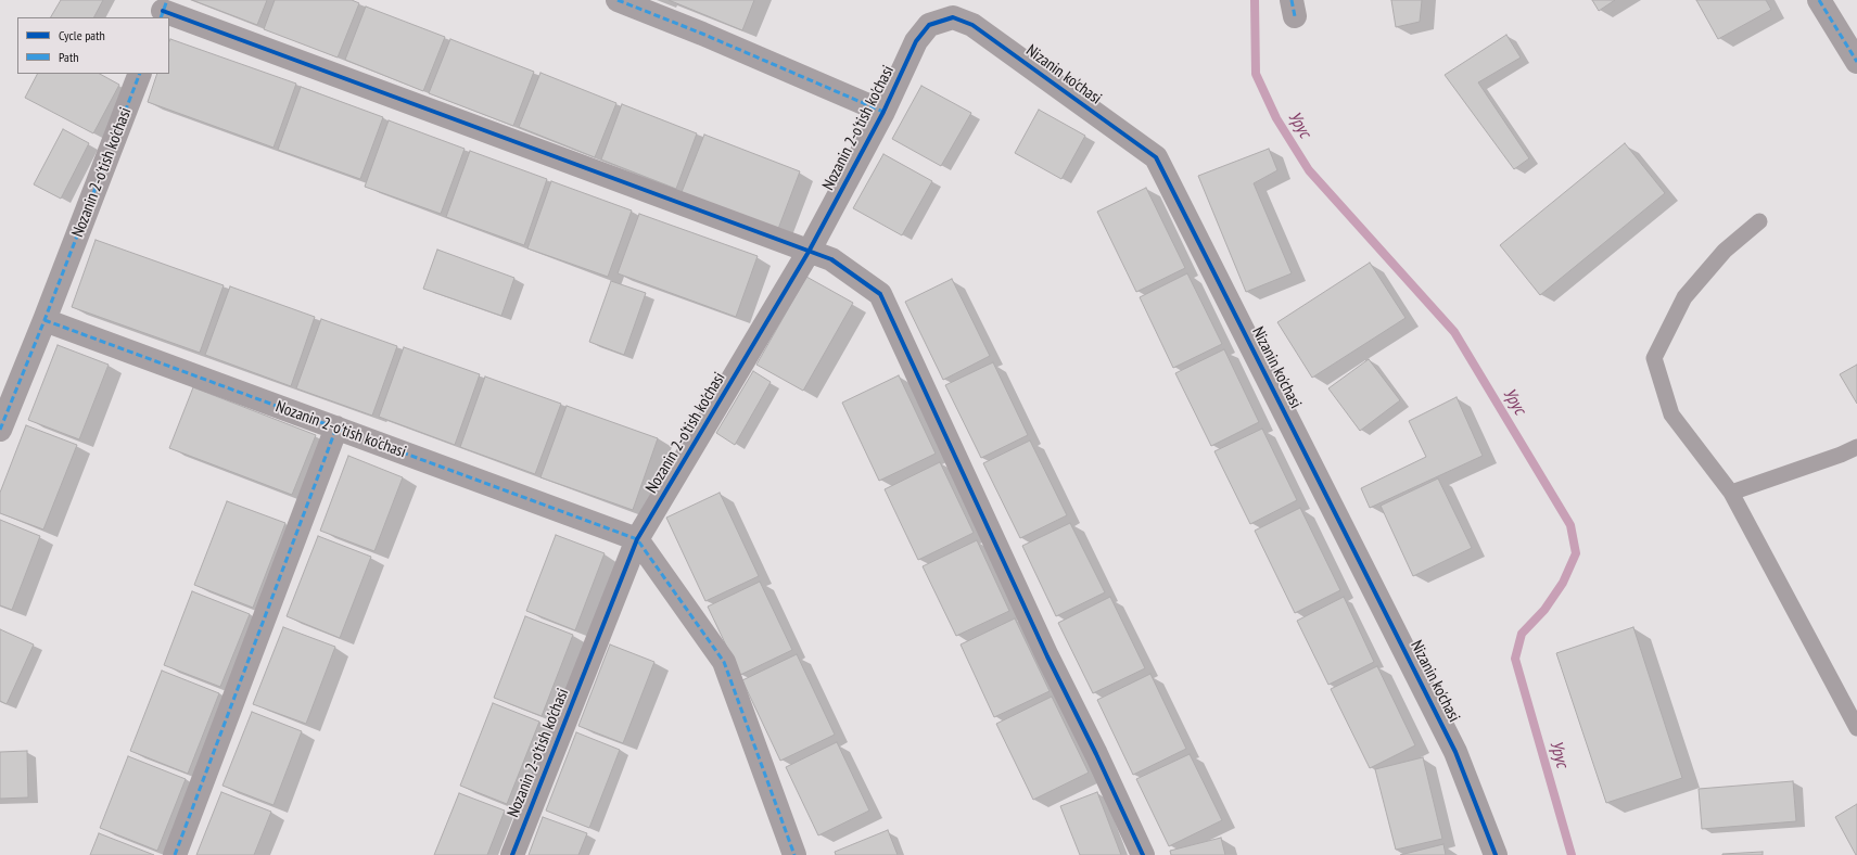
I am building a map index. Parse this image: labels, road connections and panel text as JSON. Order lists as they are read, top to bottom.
{
  "streets": {
    "street": ["Nizanin ko'chasi", "Nozanin 2-o'tish ko'chasi"]
  },
  "crossings": [
    ["Nizanin ko'chasi", "Nozanin 2-o'tish ko'chasi"]
  ],
  "water": ["Урус"],
  "legend": ["Cycle path", "Path"]
}
